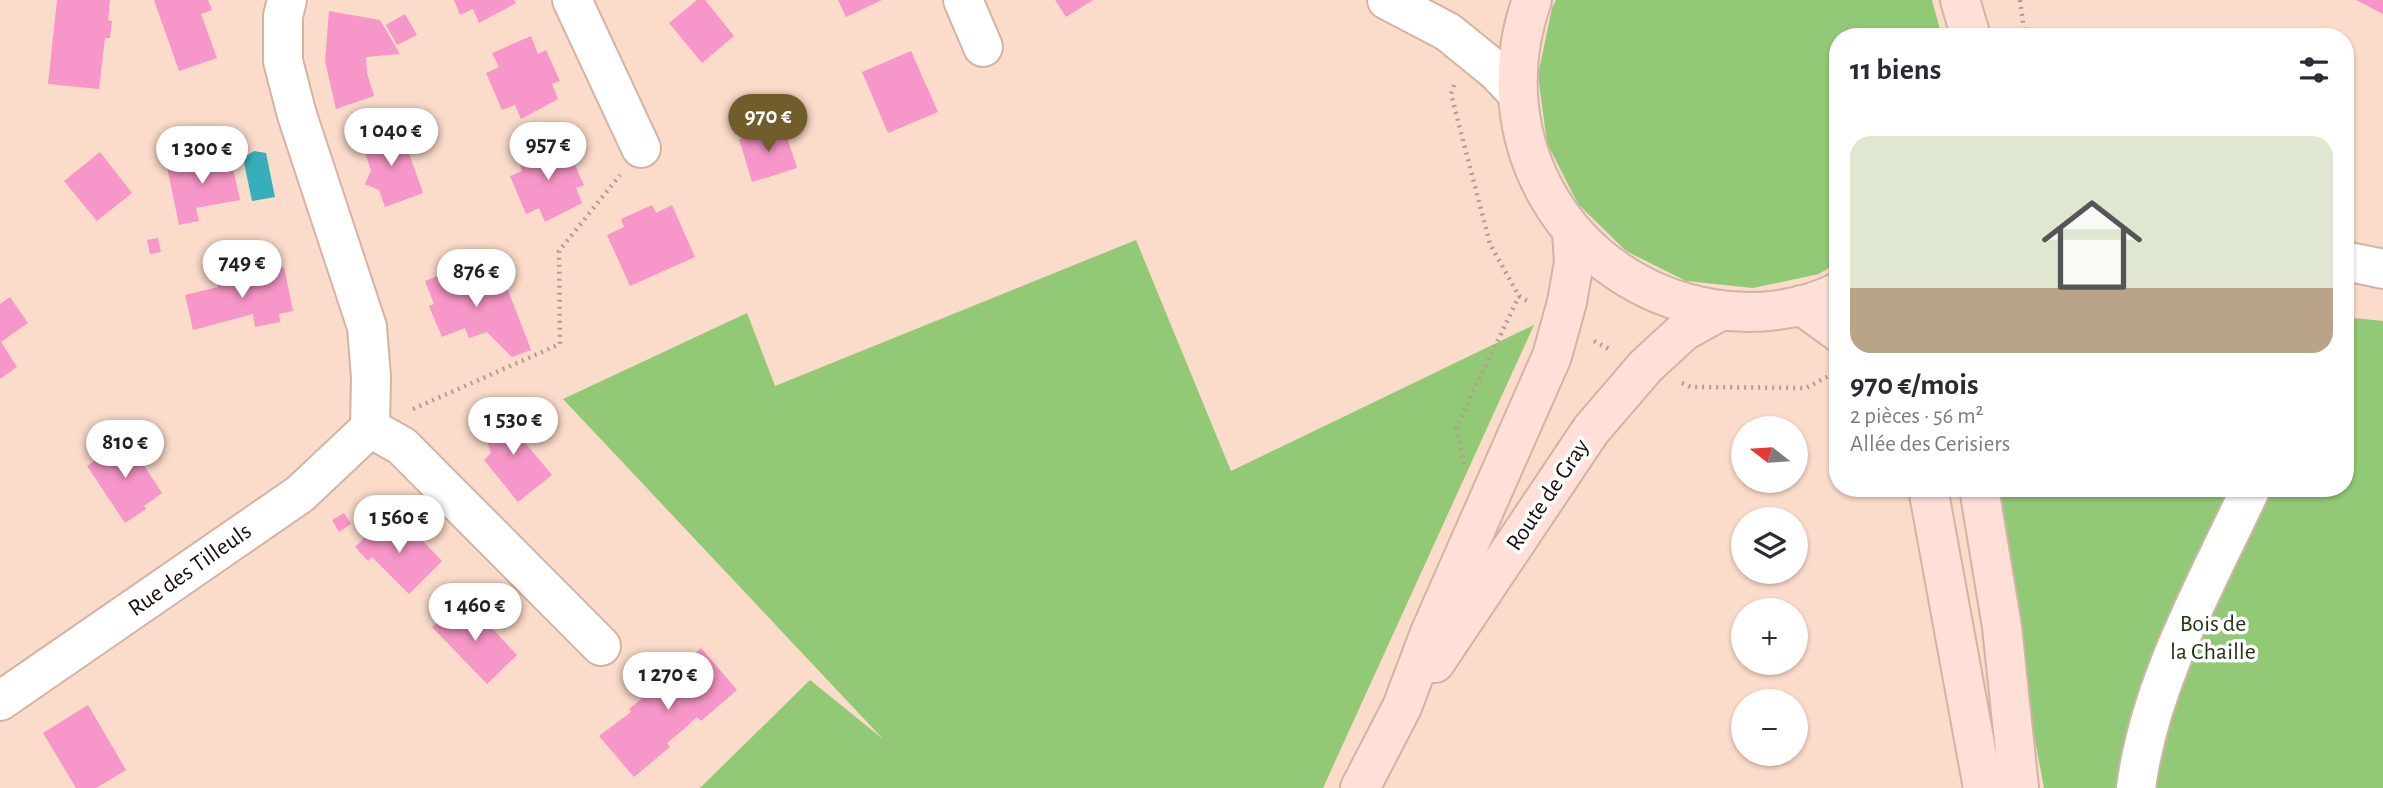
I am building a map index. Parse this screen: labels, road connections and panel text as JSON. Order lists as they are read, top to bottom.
{
  "streets": {
    "main road": ["Route de Gray"],
    "street": ["Rue des Tilleuls"]
  },
  "parks": ["Bois de la Chaille"],
  "north": "left",
  "page": {
    "heading": "11 biens",
    "price": [
      "970 €",
      "1 040 €",
      "957 €",
      "1 300 €",
      "749 €",
      "876 €",
      "1 530 €",
      "810 €",
      "1 560 €",
      "1 460 €",
      "1 270 €"
    ],
    "list": [
      {
        "name": "970 €/mois",
        "note": "2 pièces · 56 m² · Allée des Cerisiers"
      }
    ],
    "map_buttons": ["+", "−"]
  }
}
